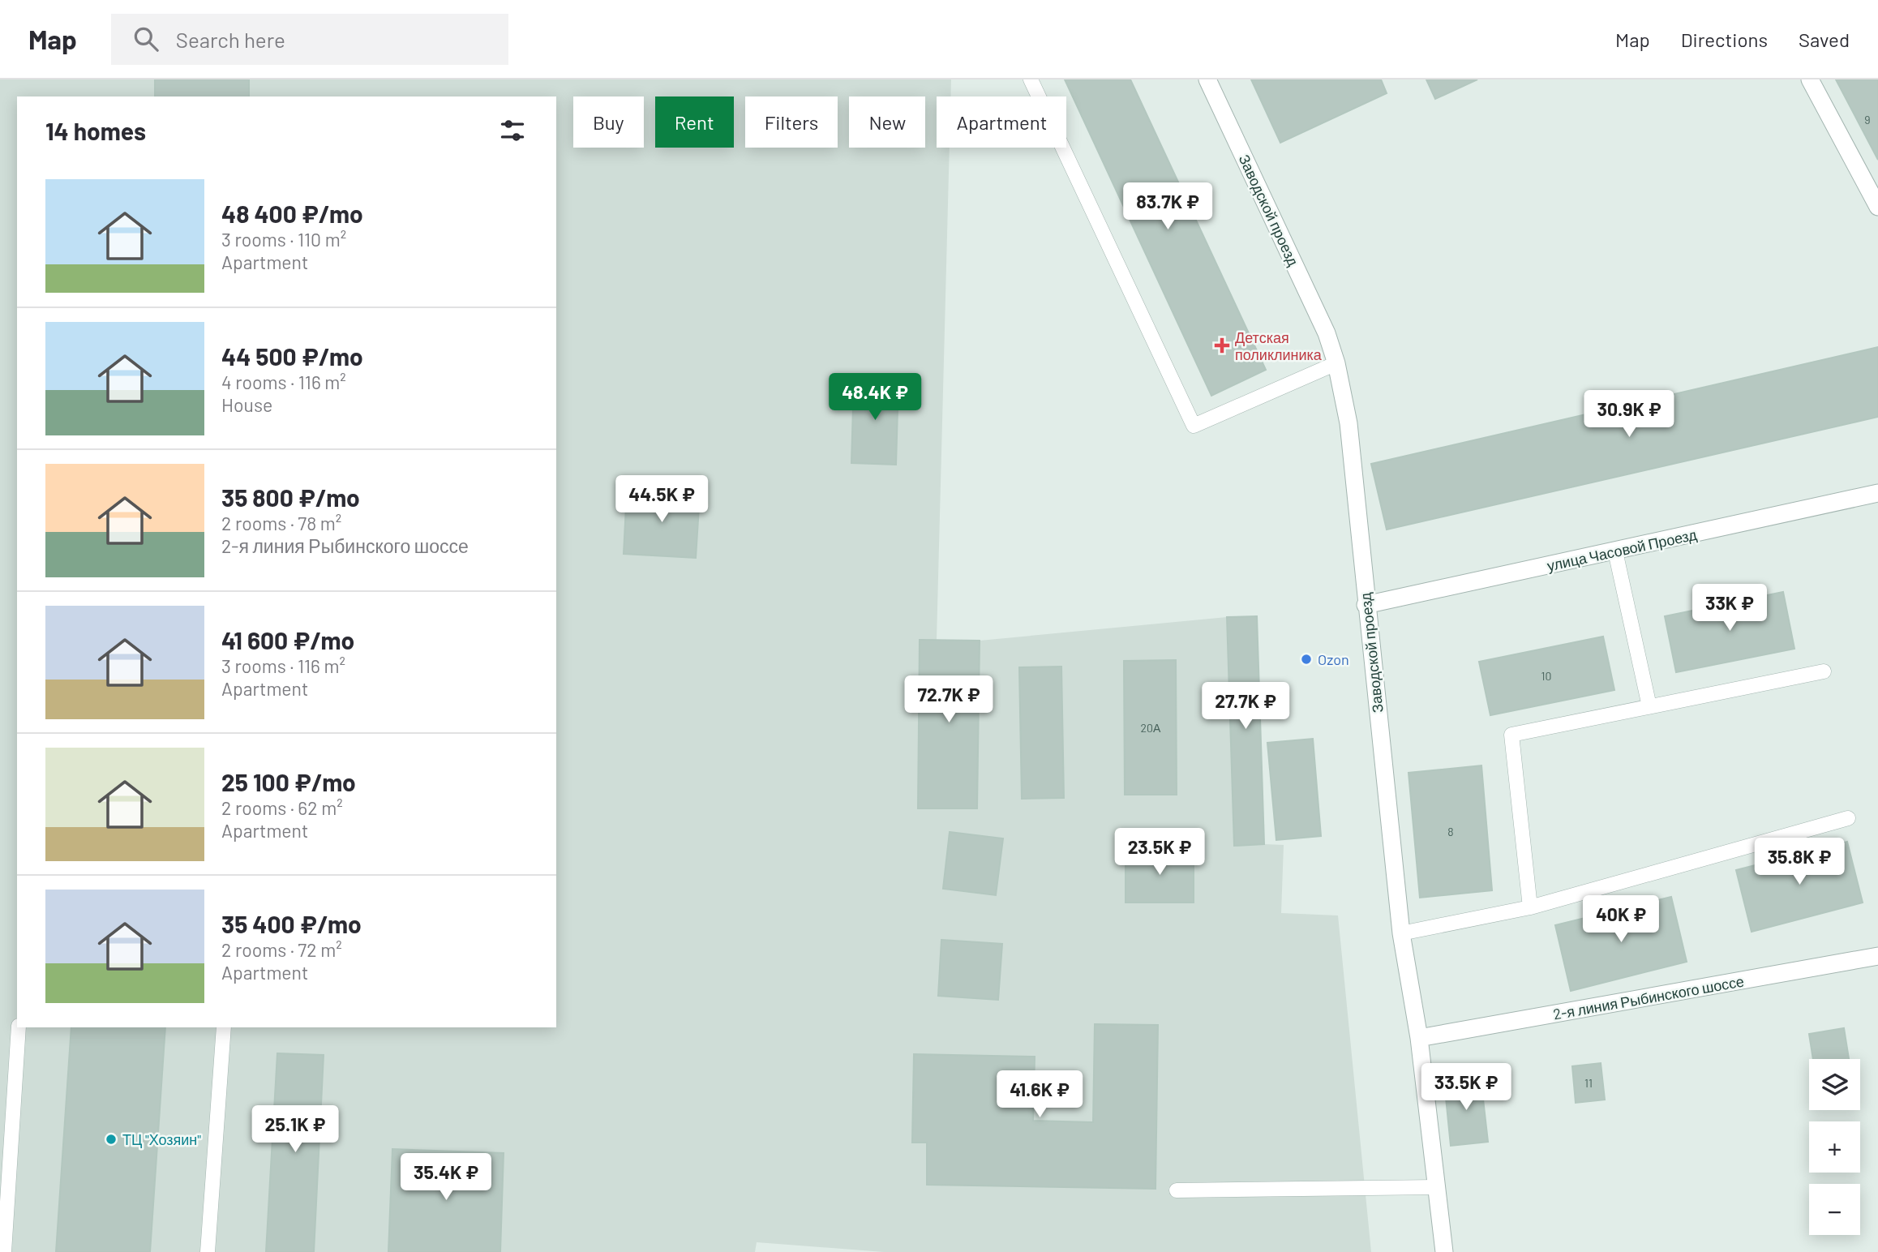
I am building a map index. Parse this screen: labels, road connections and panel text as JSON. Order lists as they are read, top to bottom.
{
  "streets": {
    "street": ["Заводской проезд", "улица Часовой Проезд", "2-я линия Рыбинского шоссе"]
  },
  "crossings": [
    ["Заводской проезд", "улица Часовой Проезд"],
    ["Заводской проезд", "2-я линия Рыбинского шоссе"]
  ],
  "places": {
    "health": ["Детская поликлиника"],
    "other": ["Ozon", "ТЦ \"Хозяин\""]
  },
  "house_numbers": [
    "9",
    "10",
    "20А",
    "8",
    "11"
  ],
  "page": {
    "header": "Map",
    "search": "Search here",
    "nav": ["Map", "Directions", "Saved"],
    "chip": [
      "Buy",
      "Rent",
      "Filters",
      "New",
      "Apartment"
    ],
    "heading": "14 homes",
    "list": [
      {
        "name": "48 400 ₽/mo",
        "note": "3 rooms · 110 m² · Apartment"
      },
      {
        "name": "44 500 ₽/mo",
        "note": "4 rooms · 116 m² · House"
      },
      {
        "name": "35 800 ₽/mo",
        "note": "2 rooms · 78 m² · 2-я линия Рыбинского шоссе"
      },
      {
        "name": "41 600 ₽/mo",
        "note": "3 rooms · 116 m² · Apartment"
      },
      {
        "name": "25 100 ₽/mo",
        "note": "2 rooms · 62 m² · Apartment"
      },
      {
        "name": "35 400 ₽/mo",
        "note": "2 rooms · 72 m² · Apartment"
      }
    ],
    "price": [
      "83.7K ₽",
      "48.4K ₽",
      "30.9K ₽",
      "44.5K ₽",
      "33K ₽",
      "72.7K ₽",
      "27.7K ₽",
      "23.5K ₽",
      "35.8K ₽",
      "40K ₽",
      "33.5K ₽",
      "41.6K ₽",
      "25.1K ₽",
      "35.4K ₽"
    ],
    "map_buttons": ["+", "−"]
  }
}
